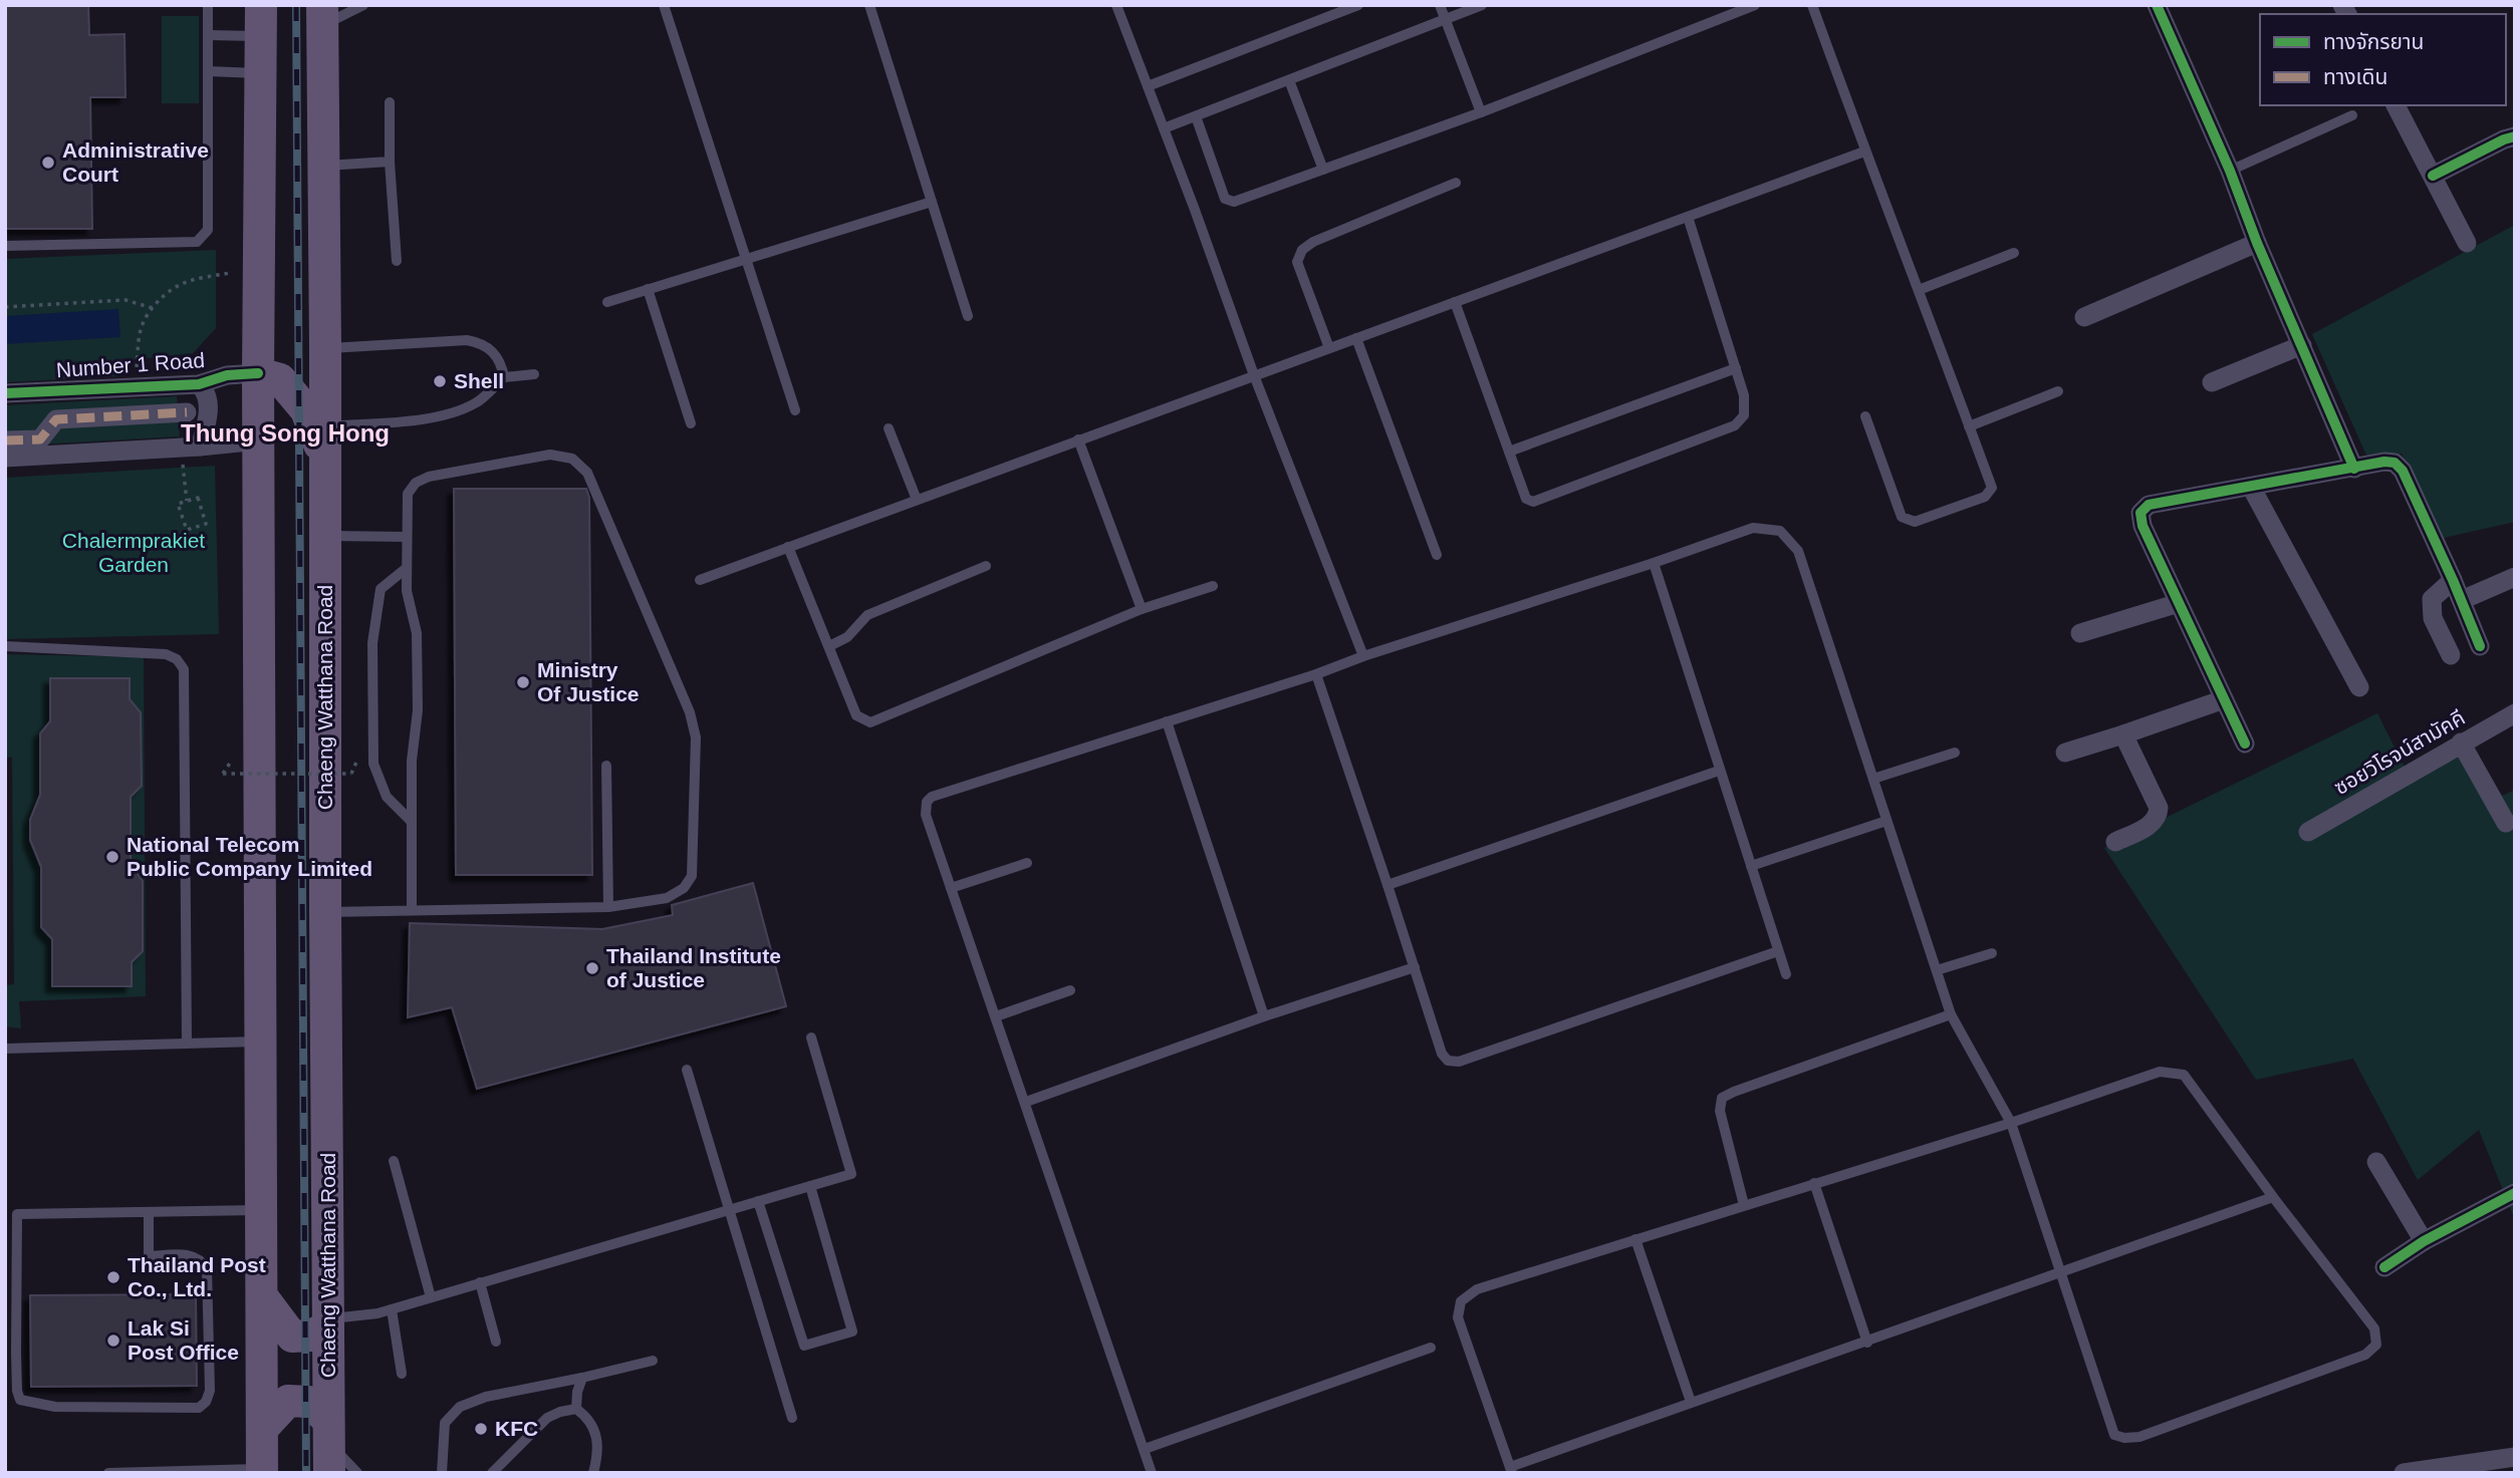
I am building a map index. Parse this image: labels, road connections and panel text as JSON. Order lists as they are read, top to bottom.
{
  "streets": {
    "main road": ["Chaeng Watthana Road"],
    "street": ["Number 1 Road", "ซอยวิโรจน์สามัคคี"]
  },
  "districts": ["Thung Song Hong"],
  "parks": ["Chalermprakiet Garden"],
  "places": [
    "Administrative Court",
    "Shell",
    "Ministry Of Justice",
    "National Telecom Public Company Limited",
    "Thailand Institute of Justice",
    "Thailand Post Co., Ltd.",
    "Lak Si Post Office",
    "KFC"
  ],
  "legend": ["ทางจักรยาน", "ทางเดิน"]
}
